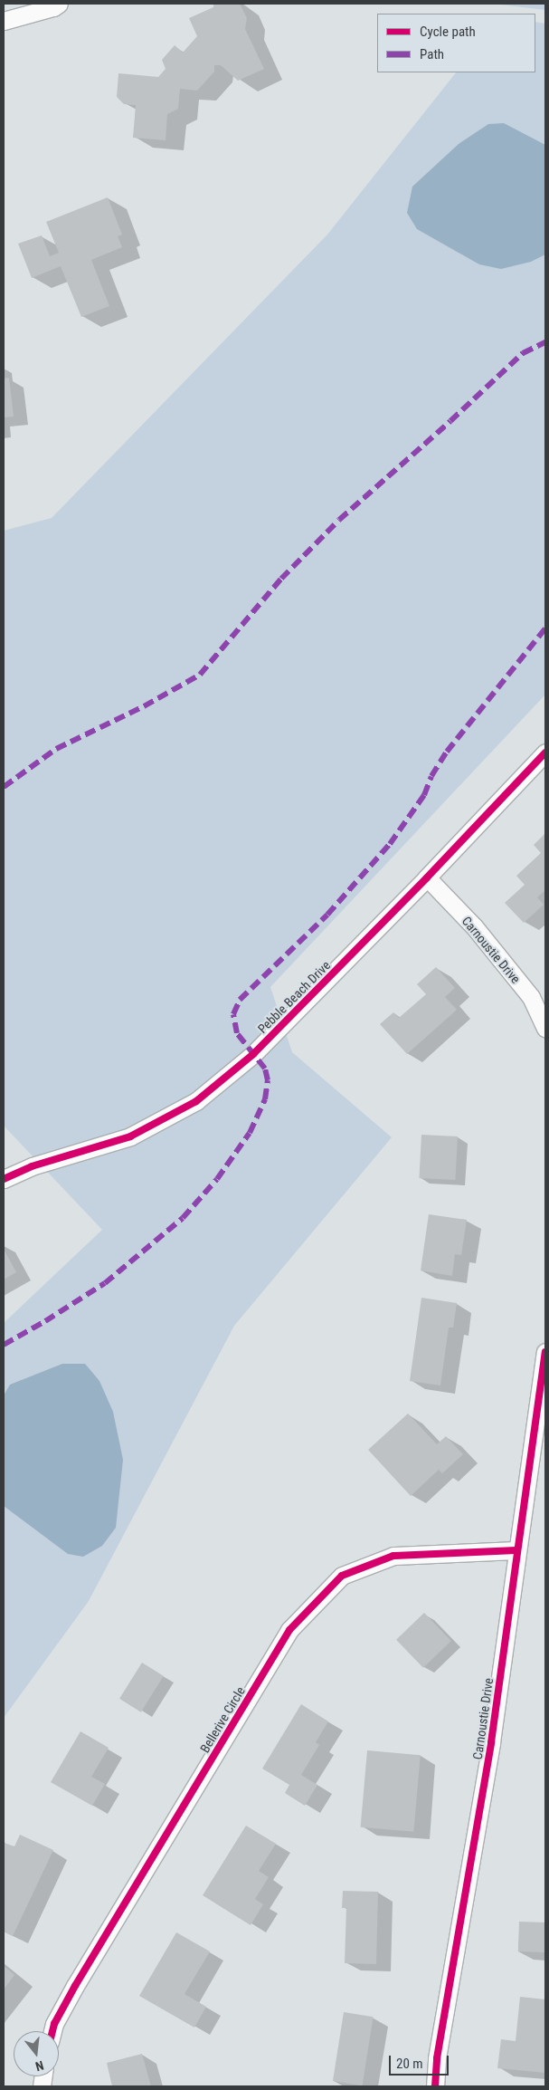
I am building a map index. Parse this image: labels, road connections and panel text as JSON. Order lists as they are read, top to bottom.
{
  "streets": {
    "street": ["Carnoustie Drive", "Pebble Beach Drive", "Bellerive Circle"]
  },
  "crossings": [
    ["Carnoustie Drive", "Pebble Beach Drive"],
    ["Carnoustie Drive", "Bellerive Circle"]
  ],
  "legend": ["Cycle path", "Path"],
  "scale_bar": "20 m",
  "north": "bottom"
}
